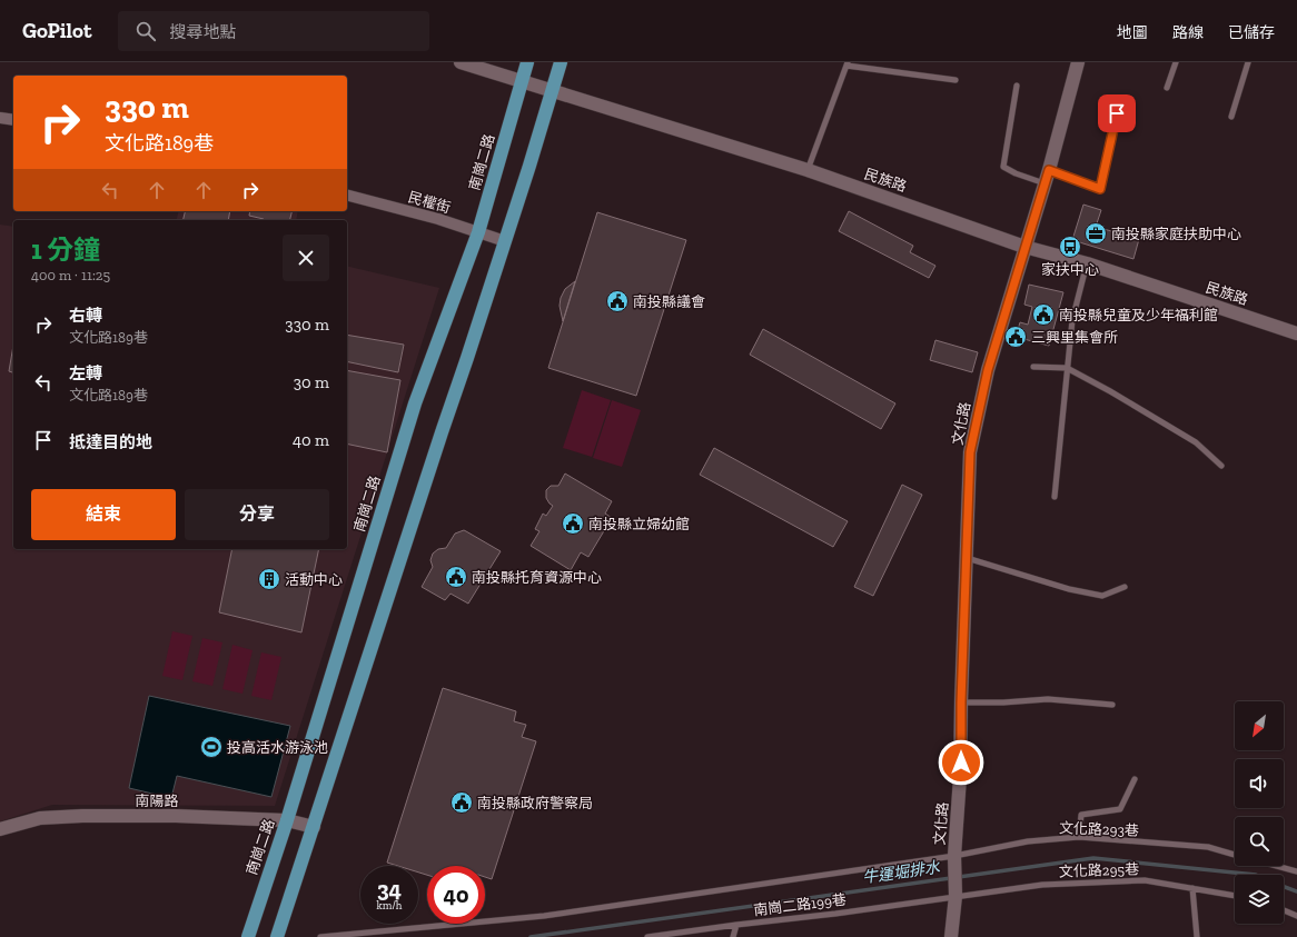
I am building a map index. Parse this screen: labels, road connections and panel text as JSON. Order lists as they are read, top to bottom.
{
  "streets": {
    "main road": ["南崗二路"],
    "street": [
      "民族路",
      "民權街",
      "文化路",
      "南陽路"
    ],
    "lane": ["文化路293巷", "文化路295巷", "南崗二路199巷"]
  },
  "crossings": [
    ["南崗二路", "民族路"],
    ["南崗二路", "民權街"],
    ["南崗二路", "南陽路"],
    ["民族路", "文化路"],
    ["文化路", "文化路293巷"],
    ["文化路", "文化路295巷"],
    ["文化路", "南崗二路199巷"],
    ["文化路295巷", "南崗二路199巷"]
  ],
  "water": ["牛運堀排水"],
  "places": {
    "office": ["南投縣家庭扶助中心"],
    "bus stop": ["家扶中心"],
    "public building": [
      "南投縣議會",
      "南投縣兒童及少年福利館",
      "三興里集會所",
      "南投縣立婦幼館",
      "南投縣托育資源中心",
      "南投縣政府警察局"
    ],
    "building": ["活動中心"],
    "sports": ["投高活水游泳池"]
  },
  "north": "bottom left",
  "page": {
    "header": "GoPilot",
    "search": "搜尋地點",
    "nav": ["地圖", "路線", "已儲存"],
    "turn": ["330 m", "文化路189巷"],
    "heading": ["1 分鐘", "400 m · 11:25"],
    "list": [
      {
        "name": "右轉",
        "note": "文化路189巷",
        "value": "330 m"
      },
      {
        "name": "左轉",
        "note": "文化路189巷",
        "value": "30 m"
      },
      {
        "name": "抵達目的地",
        "value": "40 m"
      }
    ],
    "buttons": ["結束", "分享"],
    "speed": "34 km/h",
    "limit": "40"
  }
}
